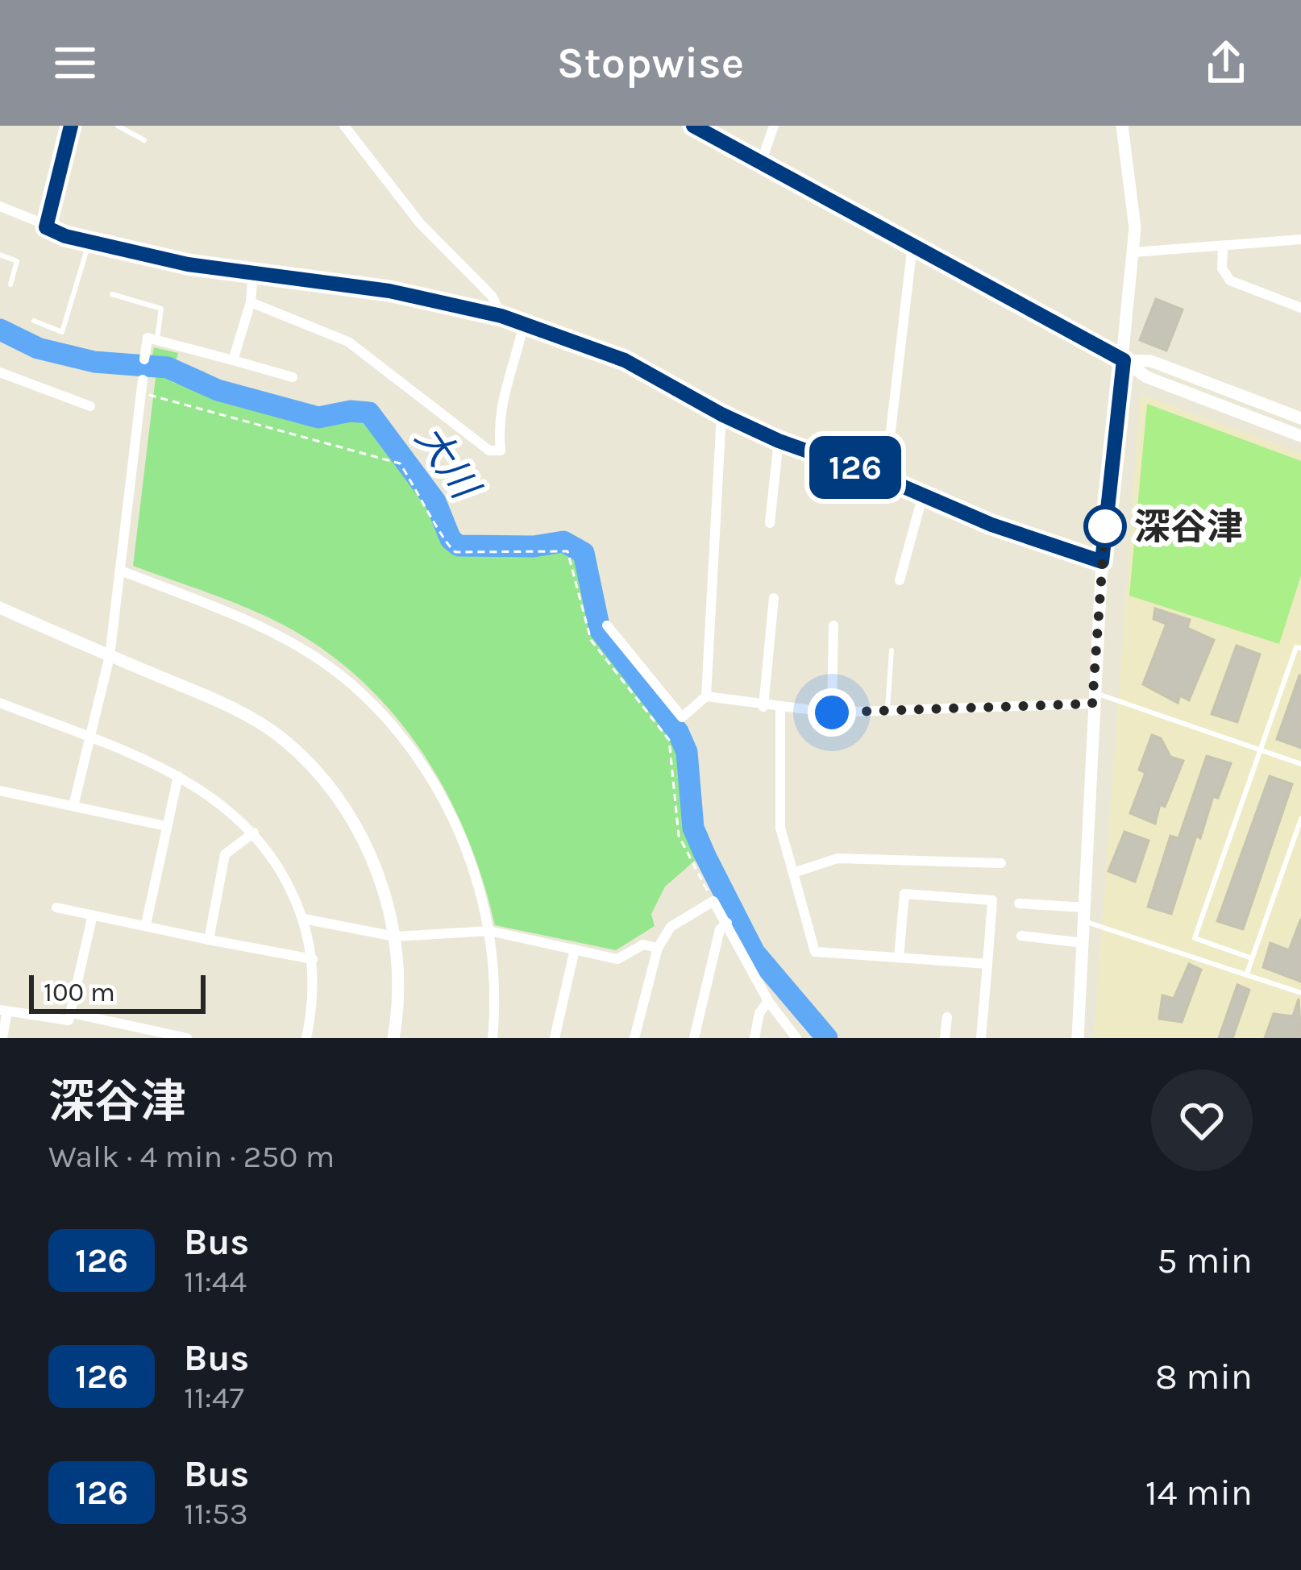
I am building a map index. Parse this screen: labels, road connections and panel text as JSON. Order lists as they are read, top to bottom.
{
  "water": ["大川"],
  "places": ["深谷津"],
  "lines": ["bus line 126"],
  "scale_bar": "100 m",
  "page": {
    "header": "Stopwise",
    "on_map": "126",
    "scale": "100 m",
    "heading": ["深谷津", "Walk · 4 min · 250 m"],
    "list": [
      {
        "mark": "126",
        "name": "Bus",
        "note": "11:44",
        "value": "5 min"
      },
      {
        "mark": "126",
        "name": "Bus",
        "note": "11:47",
        "value": "8 min"
      },
      {
        "mark": "126",
        "name": "Bus",
        "note": "11:53",
        "value": "14 min"
      }
    ]
  }
}
